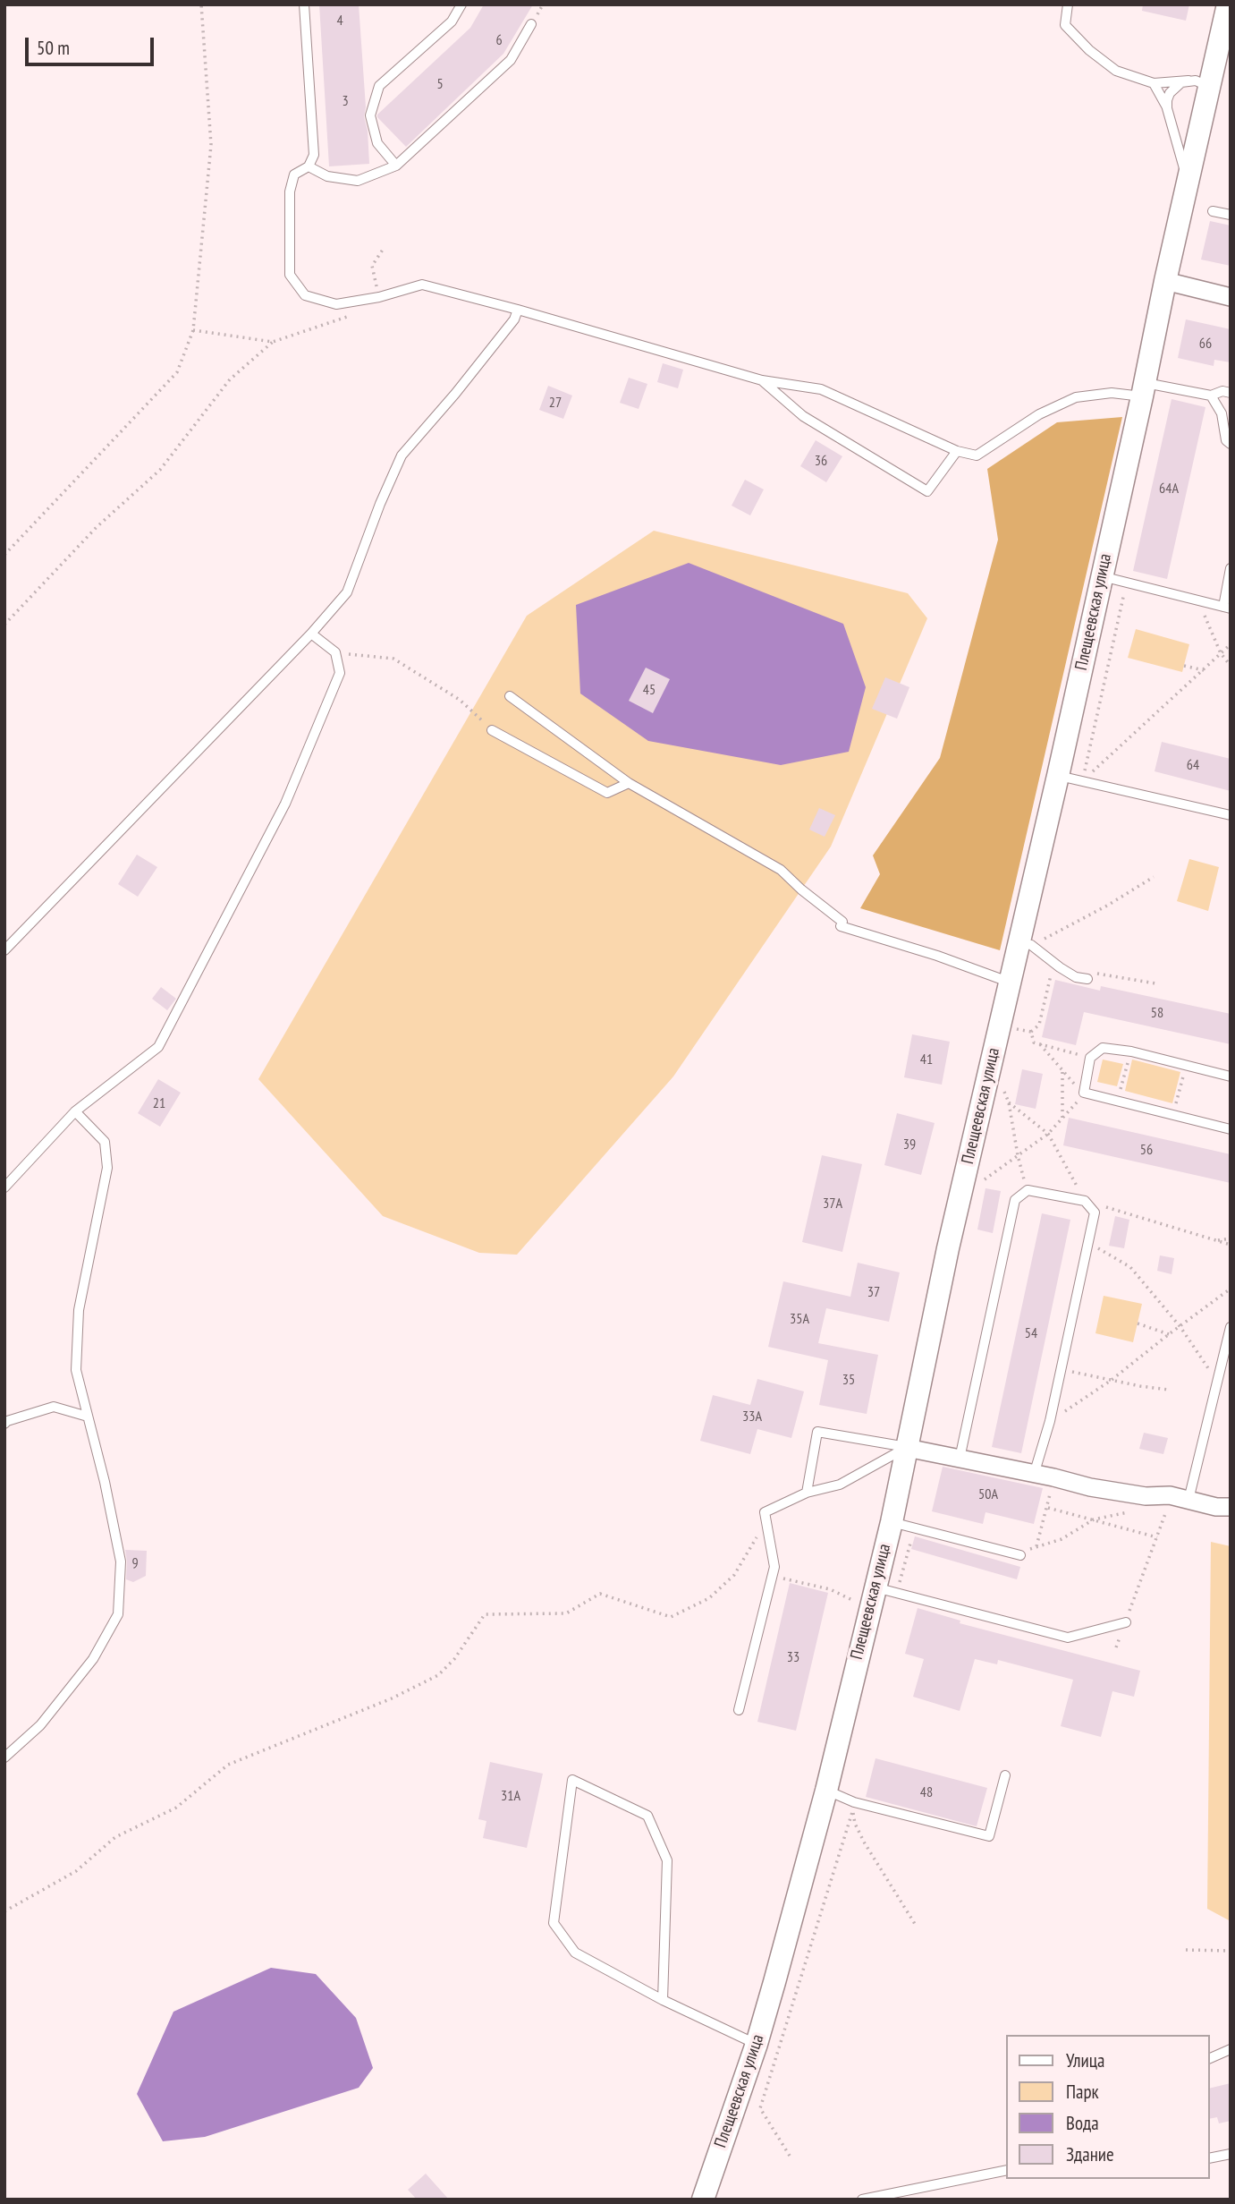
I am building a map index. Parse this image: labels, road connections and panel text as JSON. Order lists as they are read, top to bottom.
{
  "streets": {
    "street": ["Плещеевская улица"]
  },
  "house_numbers": [
    "4",
    "6",
    "5",
    "3",
    "66",
    "27",
    "36",
    "64А",
    "45",
    "64",
    "58",
    "41",
    "21",
    "39",
    "56",
    "37А",
    "37",
    "35А",
    "54",
    "35",
    "33А",
    "50А",
    "9",
    "33",
    "48",
    "31А"
  ],
  "legend": [
    "Улица",
    "Парк",
    "Вода",
    "Здание"
  ],
  "scale_bar": "50 m"
}
